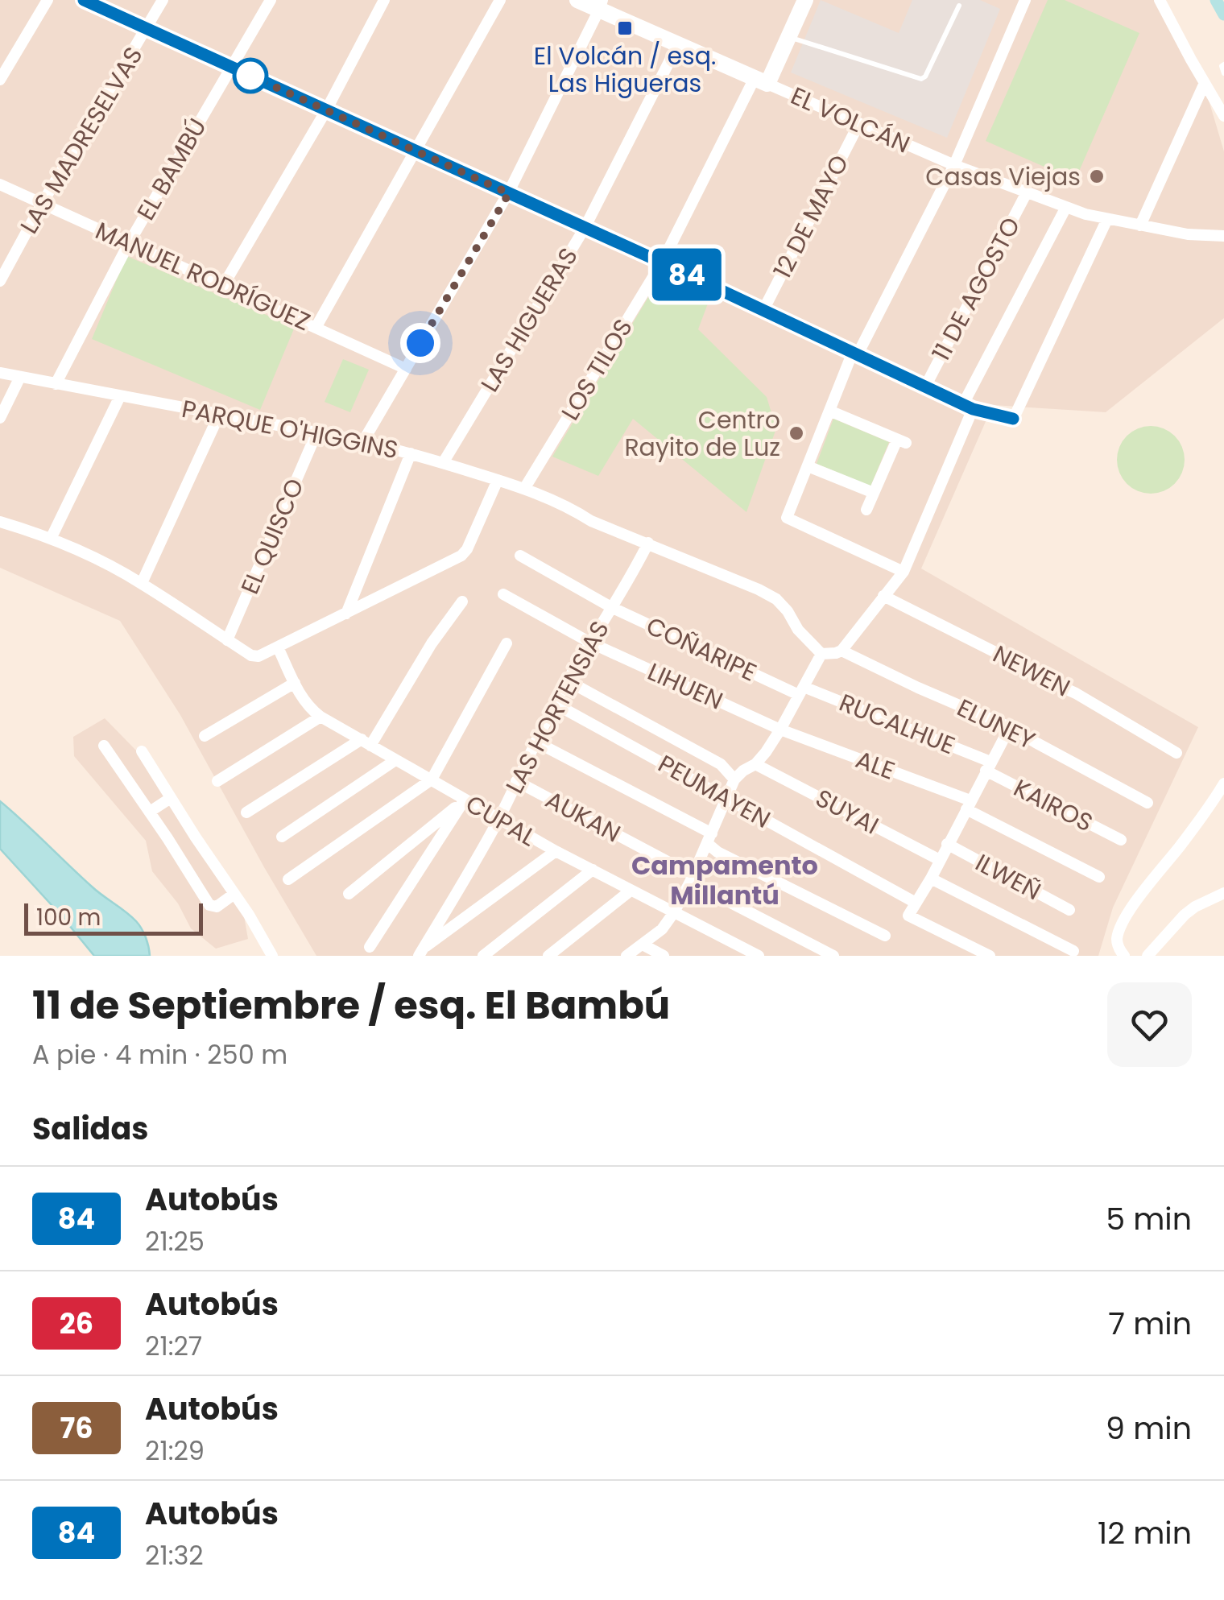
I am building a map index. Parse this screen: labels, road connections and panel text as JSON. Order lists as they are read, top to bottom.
{
  "streets": {
    "street": [
      "EL VOLCÁN",
      "LAS MADRESELVAS",
      "EL BAMBÚ",
      "12 DE MAYO",
      "MANUEL RODRÍGUEZ",
      "11 DE AGOSTO",
      "LAS HIGUERAS",
      "LOS TILOS",
      "PARQUE O'HIGGINS",
      "EL QUISCO",
      "COÑARIPE",
      "NEWEN",
      "LIHUEN",
      "LAS HORTENSIAS",
      "RUCALHUE",
      "ELUNEY",
      "ALE",
      "PEUMAYEN",
      "KAIROS",
      "SUYAI",
      "AUKAN",
      "CUPAL",
      "ILWEÑ"
    ]
  },
  "crossings": [
    ["EL VOLCÁN", "12 DE MAYO"],
    ["EL VOLCÁN", "11 DE AGOSTO"],
    ["EL VOLCÁN", "LAS HIGUERAS"],
    ["EL VOLCÁN", "LOS TILOS"],
    ["LAS MADRESELVAS", "MANUEL RODRÍGUEZ"],
    ["EL BAMBÚ", "MANUEL RODRÍGUEZ"],
    ["EL BAMBÚ", "PARQUE O'HIGGINS"],
    ["LAS HIGUERAS", "PARQUE O'HIGGINS"],
    ["LOS TILOS", "PARQUE O'HIGGINS"],
    ["PARQUE O'HIGGINS", "EL QUISCO"],
    ["PARQUE O'HIGGINS", "LAS HORTENSIAS"],
    ["COÑARIPE", "LAS HORTENSIAS"],
    ["COÑARIPE", "RUCALHUE"],
    ["LIHUEN", "LAS HORTENSIAS"],
    ["LIHUEN", "ALE"],
    ["LAS HORTENSIAS", "PEUMAYEN"],
    ["LAS HORTENSIAS", "AUKAN"],
    ["LAS HORTENSIAS", "CUPAL"],
    ["RUCALHUE", "KAIROS"]
  ],
  "districts": ["Campamento Millantú"],
  "places": {
    "transit": ["El Volcán / esq. Las Higueras"],
    "other": ["Casas Viejas", "Centro Rayito de Luz"]
  },
  "lines": ["bus line 84"],
  "scale_bar": "100 m",
  "page": {
    "on_map": "84",
    "scale": "100 m",
    "heading": [
      ["11 de Septiembre / esq. El Bambú", "A pie · 4 min · 250 m"],
      "Salidas"
    ],
    "list": [
      {
        "mark": "84",
        "name": "Autobús",
        "note": "21:25",
        "value": "5 min"
      },
      {
        "mark": "26",
        "name": "Autobús",
        "note": "21:27",
        "value": "7 min"
      },
      {
        "mark": "76",
        "name": "Autobús",
        "note": "21:29",
        "value": "9 min"
      },
      {
        "mark": "84",
        "name": "Autobús",
        "note": "21:32",
        "value": "12 min"
      }
    ]
  }
}
